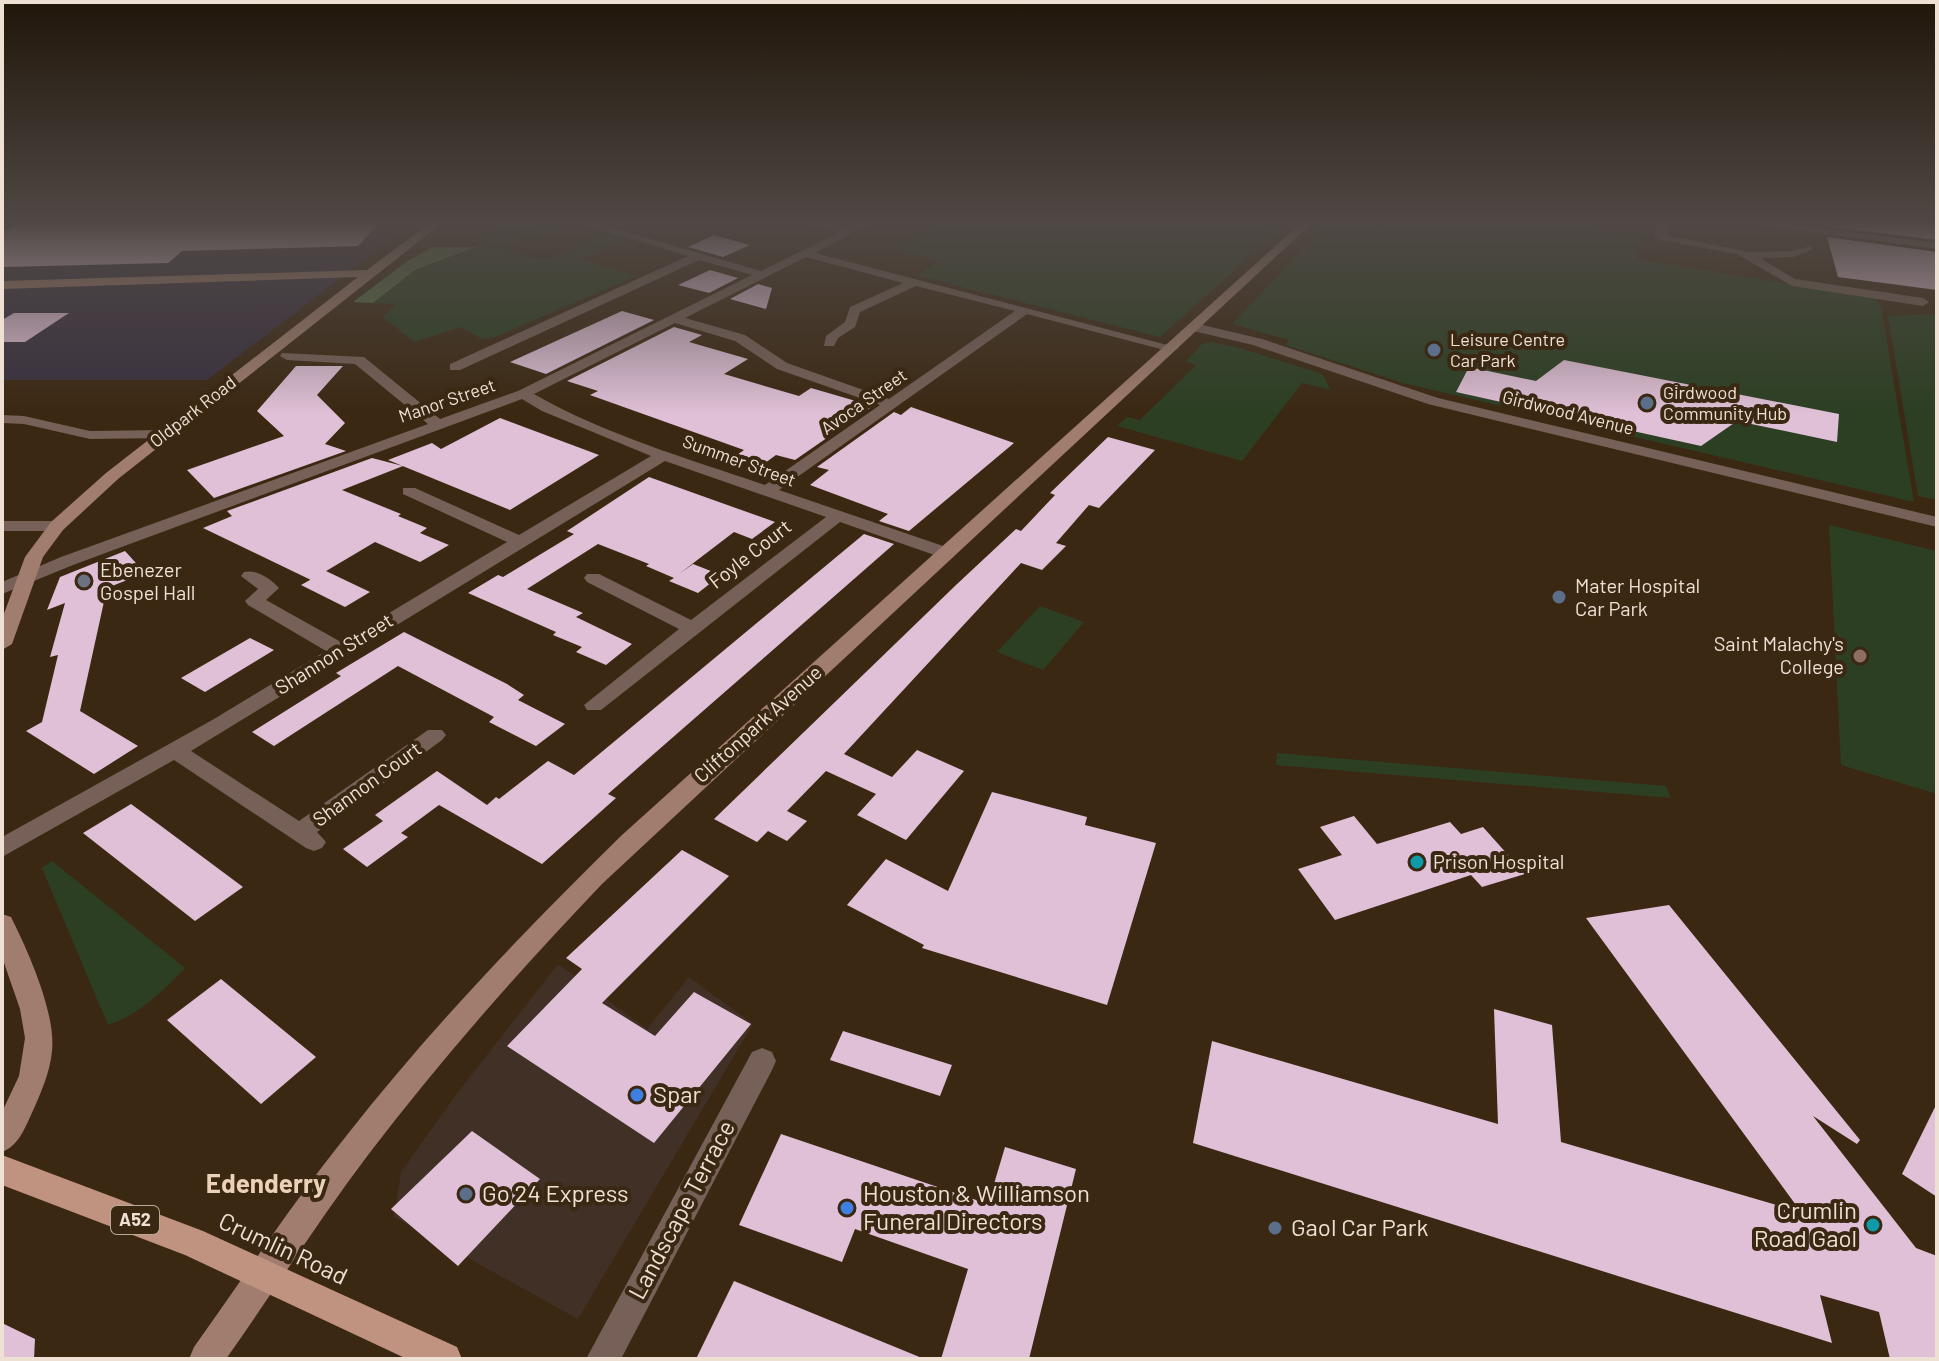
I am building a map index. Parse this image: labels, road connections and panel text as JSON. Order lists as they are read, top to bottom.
{
  "streets": {
    "main road": ["A52", "Crumlin Road"],
    "street": [
      "Manor Street",
      "Avoca Street",
      "Oldpark Road",
      "Girdwood Avenue",
      "Summer Street",
      "Foyle Court",
      "Shannon Street",
      "Cliftonpark Avenue",
      "Shannon Court",
      "Landscape Terrace"
    ]
  },
  "crossings": [
    ["Manor Street", "Oldpark Road"],
    ["Manor Street", "Summer Street"],
    ["Avoca Street", "Summer Street"],
    ["Girdwood Avenue", "Cliftonpark Avenue"],
    ["Summer Street", "Foyle Court"],
    ["Summer Street", "Shannon Street"],
    ["Summer Street", "Cliftonpark Avenue"],
    ["Shannon Street", "Shannon Court"],
    ["Cliftonpark Avenue", "Crumlin Road"]
  ],
  "districts": ["Edenderry"],
  "places": [
    "Leisure Centre Car Park",
    "Girdwood Community Hub",
    "Ebenezer Gospel Hall",
    "Mater Hospital Car Park",
    "Saint Malachy's College",
    "Prison Hospital",
    "Spar",
    "Go 24 Express",
    "Houston & Williamson Funeral Directors",
    "Crumlin Road Gaol",
    "Gaol Car Park"
  ]
}
